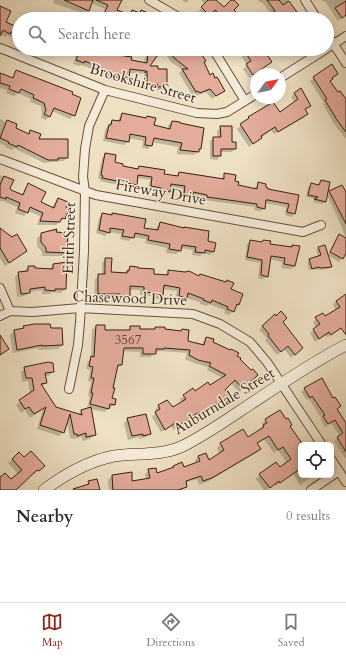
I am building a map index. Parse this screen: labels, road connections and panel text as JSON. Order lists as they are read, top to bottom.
{
  "streets": {
    "street": [
      "Brookshire Street",
      "Fireway Drive",
      "Erith Street",
      "Chasewood Drive",
      "Auburndale Street"
    ]
  },
  "crossings": [
    ["Brookshire Street", "Erith Street"],
    ["Fireway Drive", "Erith Street"],
    ["Erith Street", "Chasewood Drive"],
    ["Chasewood Drive", "Auburndale Street"]
  ],
  "house_numbers": ["3567"],
  "north": "top right",
  "page": {
    "search": "Search here",
    "heading": ["Nearby", "0 results"],
    "nav": ["Map", "Directions", "Saved"]
  }
}
